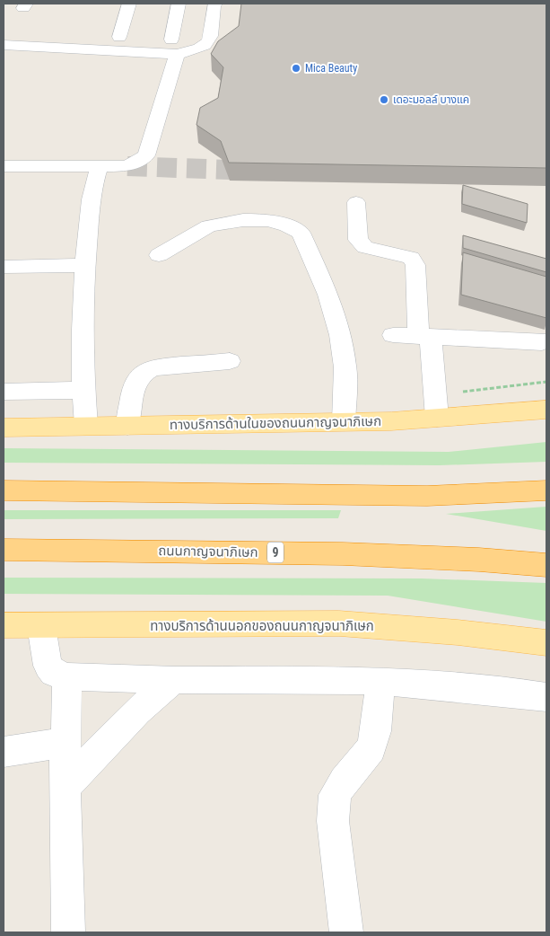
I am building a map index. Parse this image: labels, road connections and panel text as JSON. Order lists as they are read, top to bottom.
{
  "streets": {
    "highway": ["ถนนกาญจนาภิเษก", "9"],
    "main road": ["ทางบริการด้านในของถนนกาญจนาภิเษก", "ทางบริการด้านนอกของถนนกาญจนาภิเษก"]
  },
  "places": ["Mica Beauty", "เดอะมอลล์ บางแค"]
}
